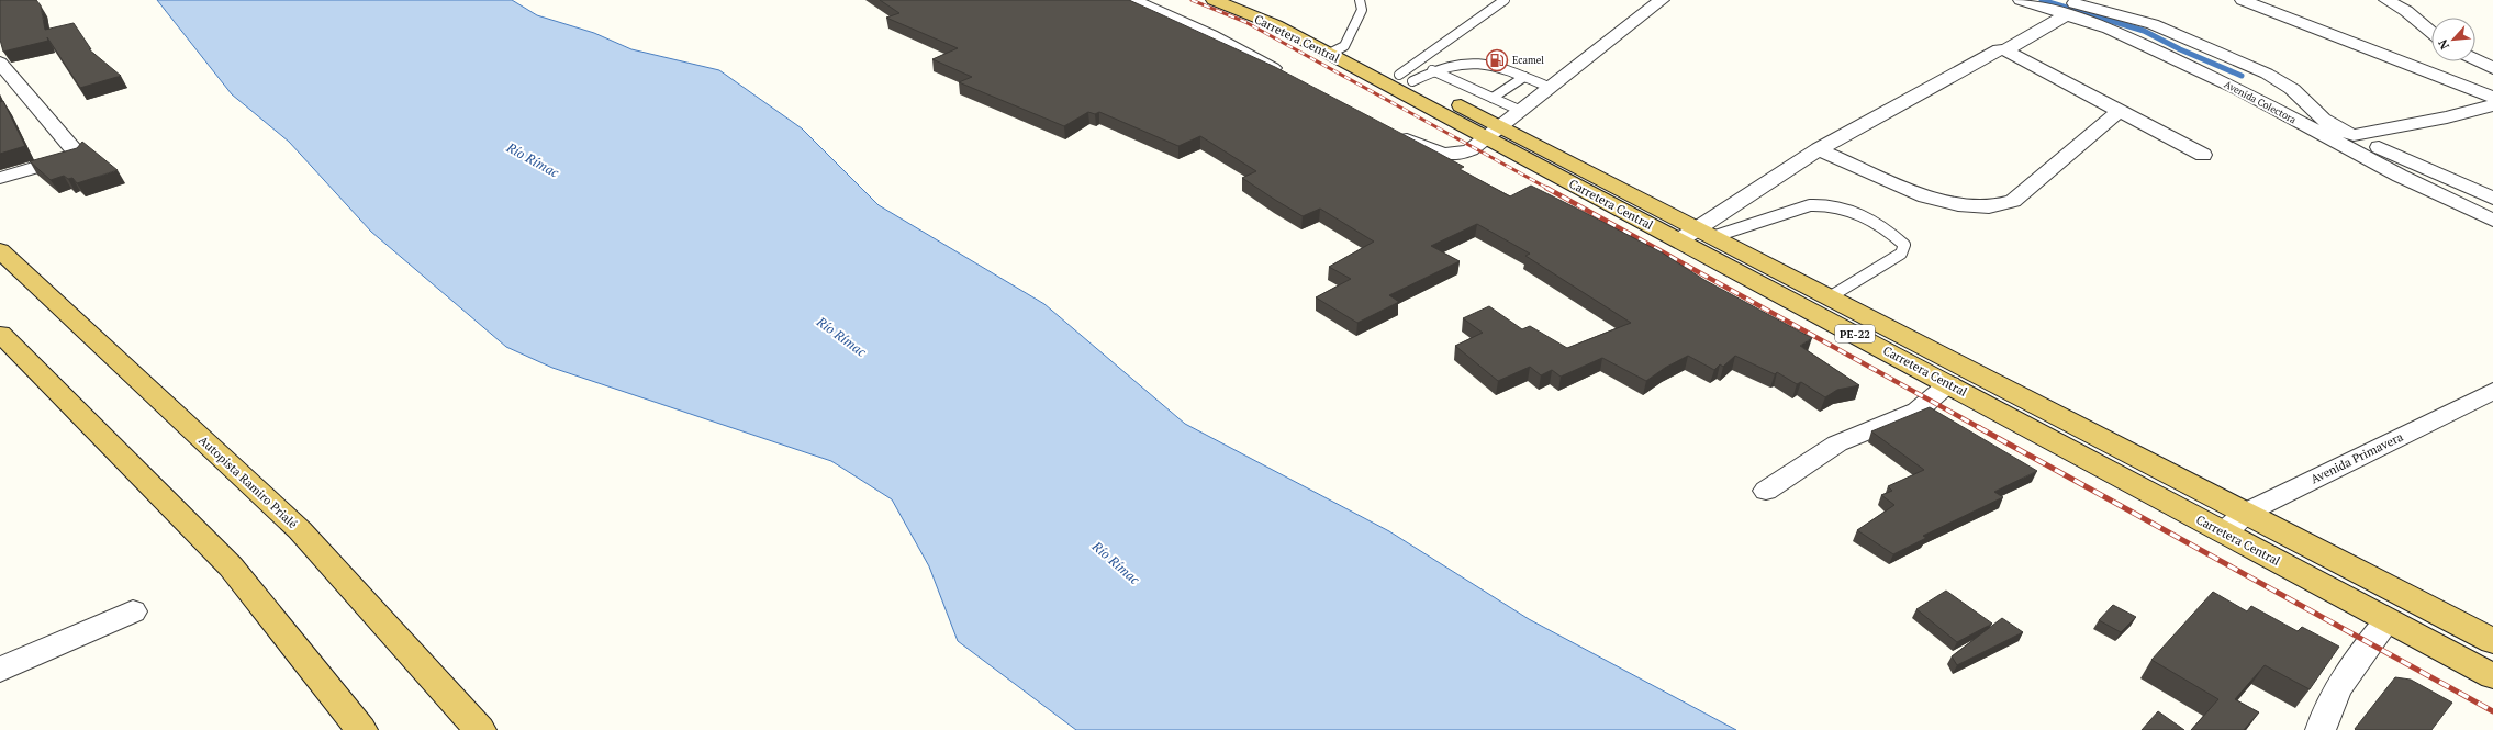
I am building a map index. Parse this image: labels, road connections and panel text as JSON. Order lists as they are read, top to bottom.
{
  "streets": {
    "highway": ["Carretera Central", "PE-22", "Autopista Ramiro Prialé"],
    "street": ["Avenida Colectora", "Avenida Primavera"]
  },
  "crossings": [
    ["Carretera Central", "Avenida Primavera"]
  ],
  "water": ["Río Rímac"],
  "places": {
    "fuel station": ["Ecamel"]
  },
  "north": "bottom left"
}
